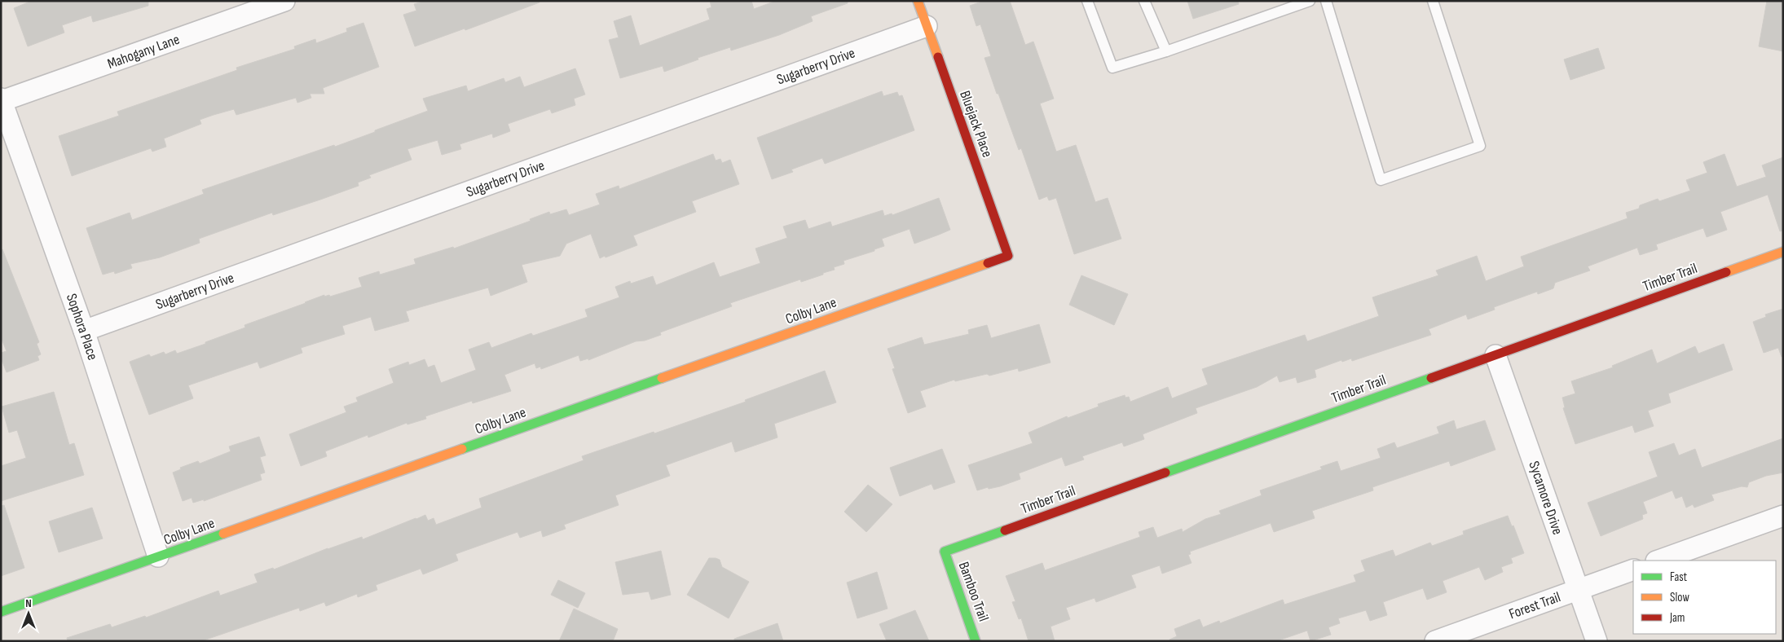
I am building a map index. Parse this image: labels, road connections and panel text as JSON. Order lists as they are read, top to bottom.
{
  "streets": {
    "street": [
      "Mahogany Lane",
      "Sugarberry Drive",
      "Bluejack Place",
      "Timber Trail",
      "Colby Lane",
      "Sophora Place",
      "Sycamore Drive",
      "Bamboo Trail",
      "Forest Trail"
    ]
  },
  "crossings": [
    ["Mahogany Lane", "Sophora Place"],
    ["Sugarberry Drive", "Bluejack Place"],
    ["Sugarberry Drive", "Sophora Place"],
    ["Bluejack Place", "Colby Lane"],
    ["Timber Trail", "Sycamore Drive"],
    ["Timber Trail", "Bamboo Trail"],
    ["Colby Lane", "Sophora Place"],
    ["Sycamore Drive", "Forest Trail"]
  ],
  "legend": ["Fast", "Slow", "Jam"],
  "north": "top"
}
